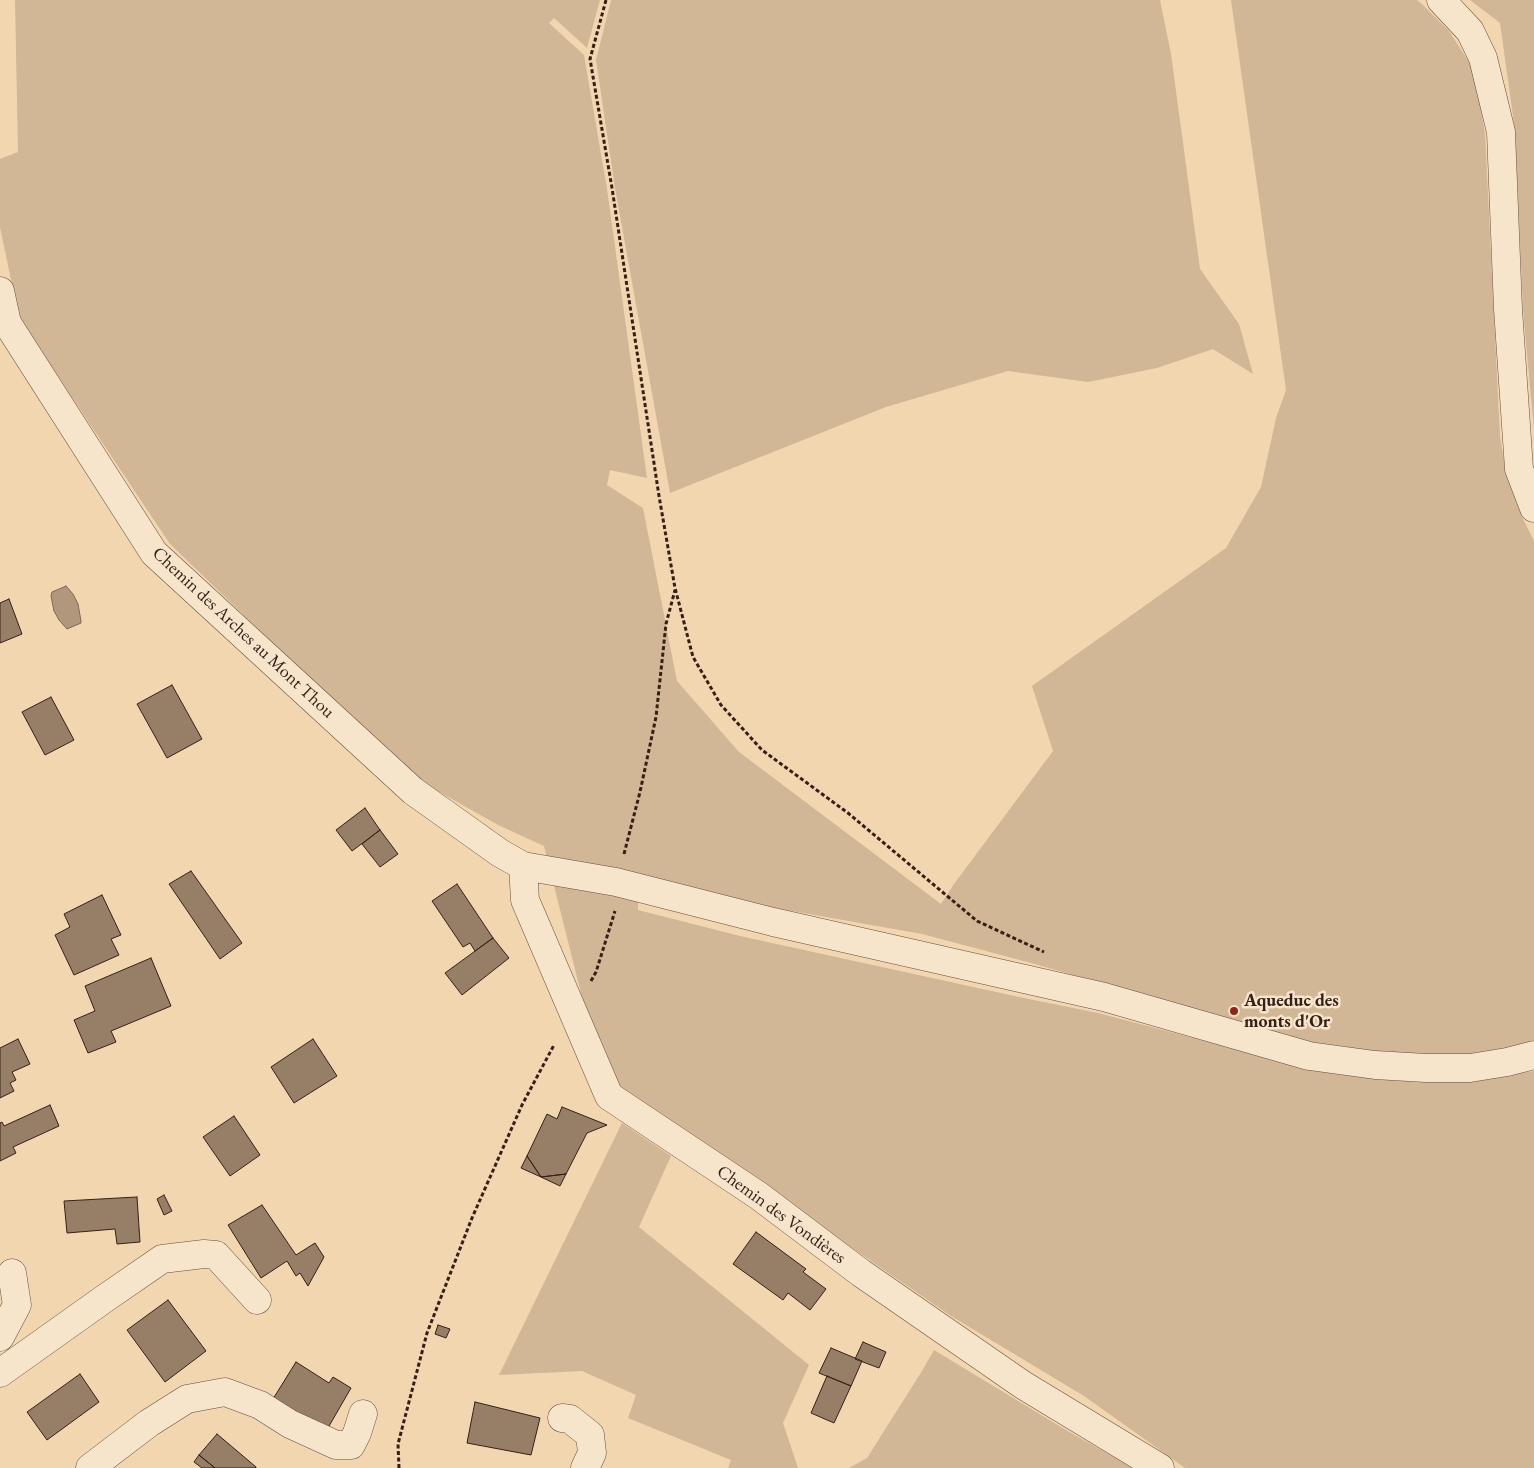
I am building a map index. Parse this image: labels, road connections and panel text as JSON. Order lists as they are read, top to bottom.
{
  "streets": {
    "street": ["Chemin des Arches au Mont Thou", "Chemin des Vondières"]
  },
  "crossings": [
    ["Chemin des Arches au Mont Thou", "Chemin des Vondières"]
  ],
  "places": ["Aqueduc des monts d'Or"]
}
